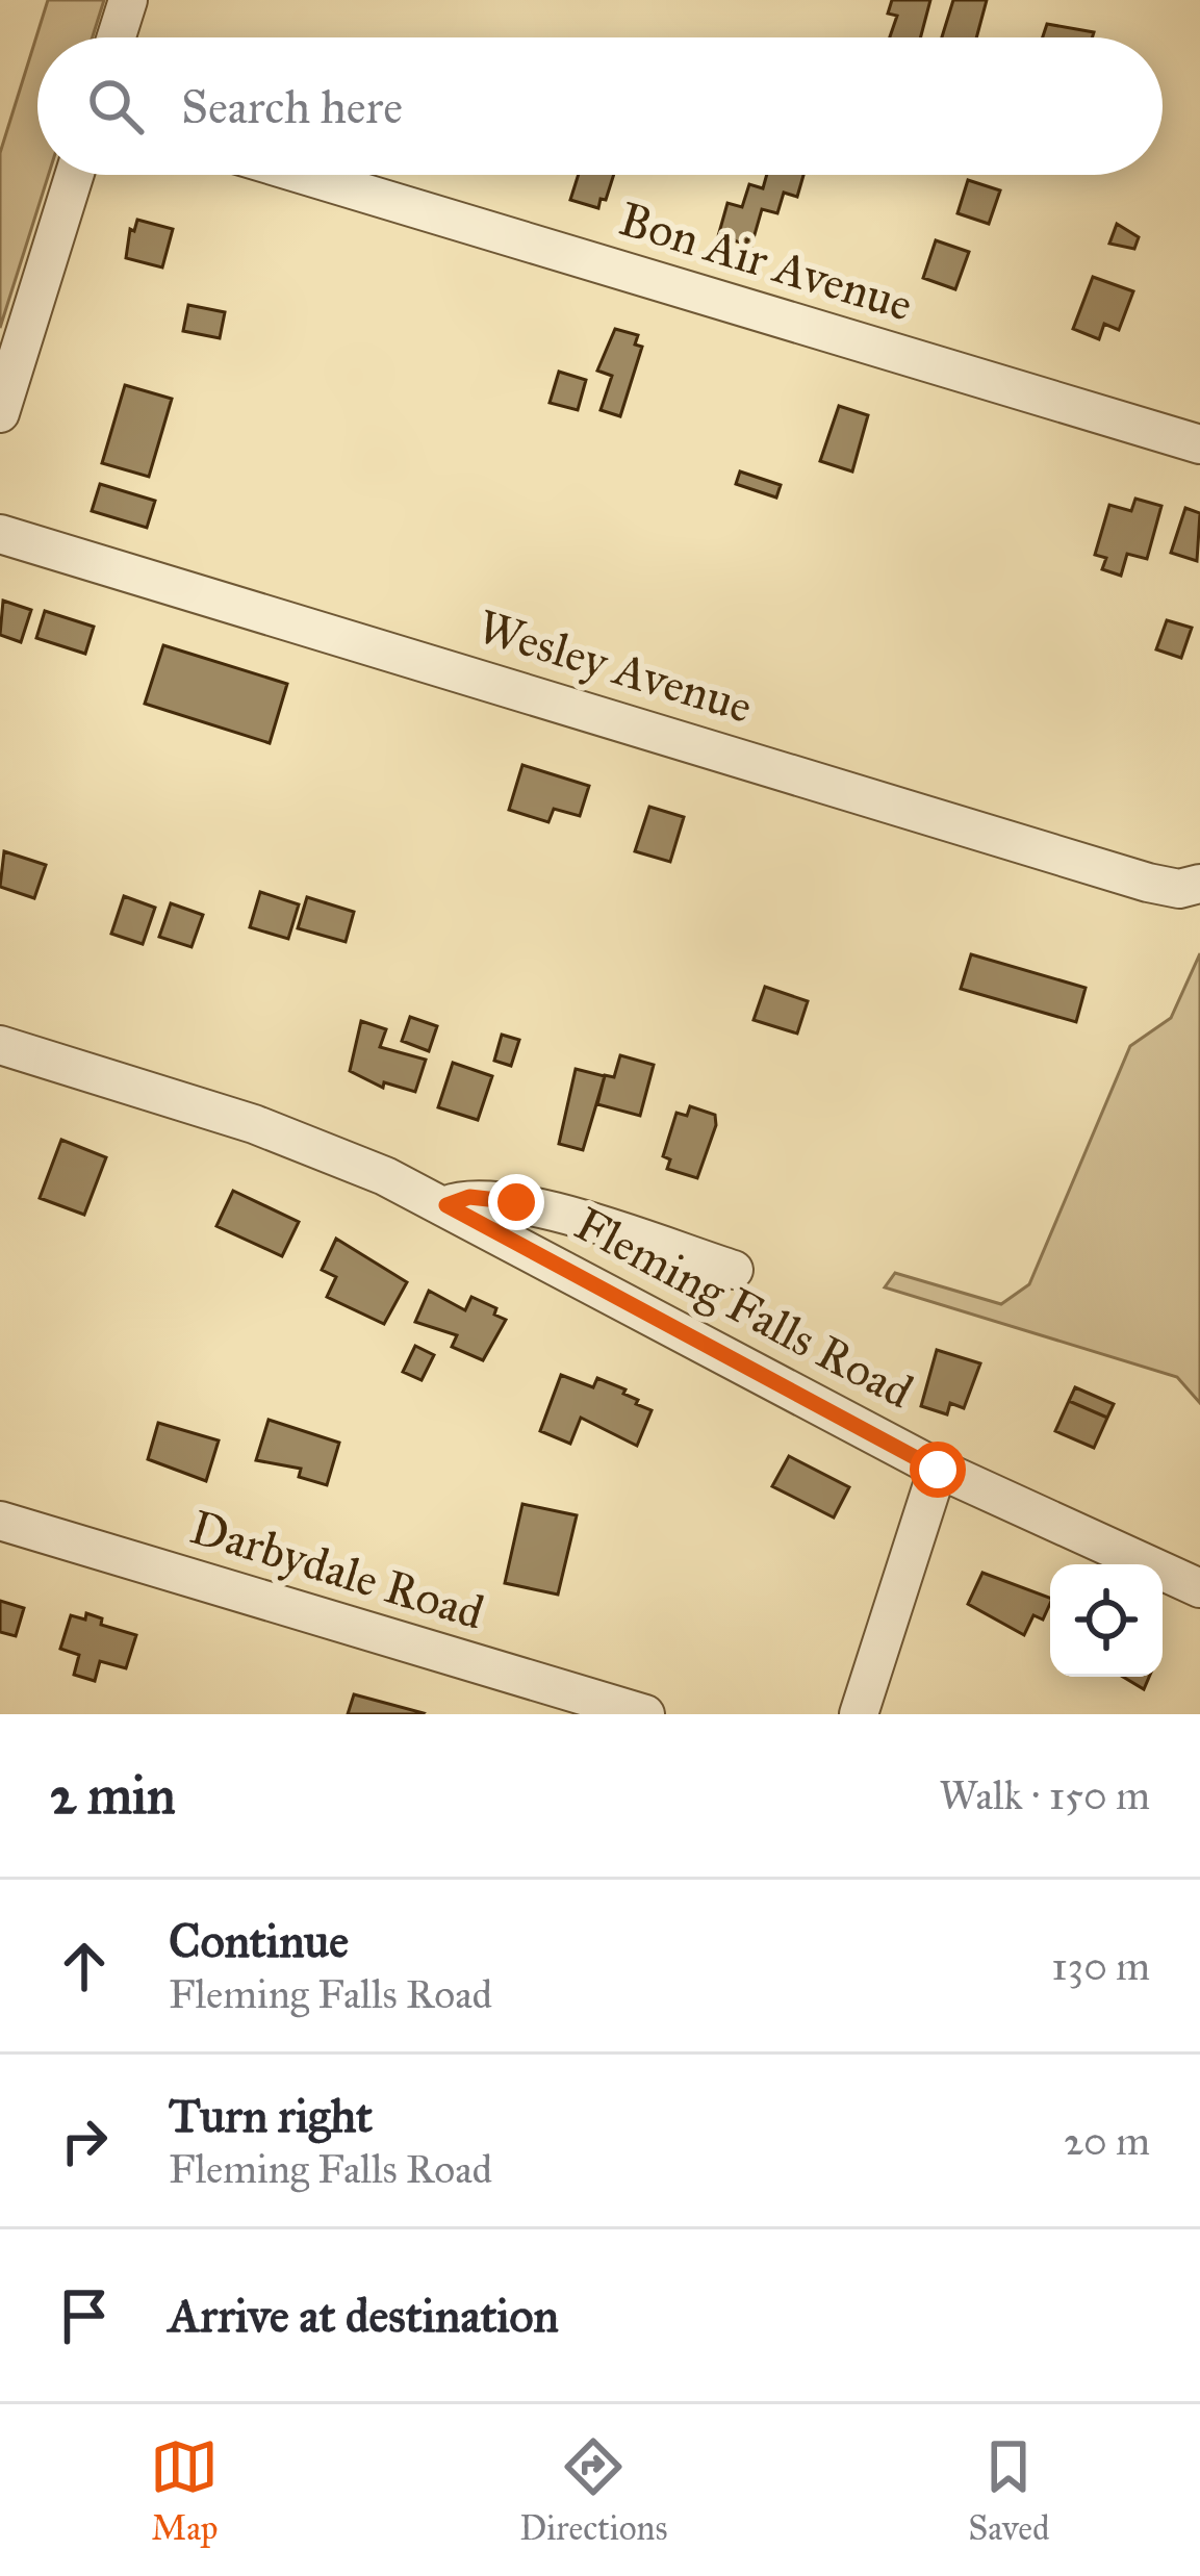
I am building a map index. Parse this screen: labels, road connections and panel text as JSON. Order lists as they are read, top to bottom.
{
  "streets": {
    "street": [
      "Bon Air Avenue",
      "Wesley Avenue",
      "Fleming Falls Road",
      "Darbydale Road"
    ]
  },
  "page": {
    "search": "Search here",
    "heading": ["2 min", "Walk · 150 m"],
    "list": [
      ["Continue", "Fleming Falls Road", "130 m"],
      ["Turn right", "Fleming Falls Road", "20 m"],
      "Arrive at destination"
    ],
    "nav": ["Map", "Directions", "Saved"]
  }
}
